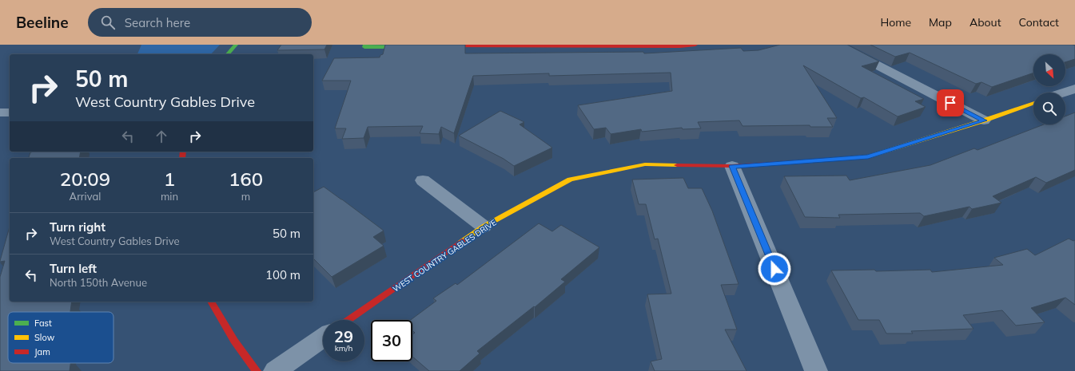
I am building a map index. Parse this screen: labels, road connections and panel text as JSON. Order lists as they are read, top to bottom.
{
  "streets": {
    "street": ["WEST COUNTRY GABLES DRIVE"]
  },
  "legend": ["Fast", "Slow", "Jam"],
  "north": "bottom right",
  "page": {
    "header": "Beeline",
    "search": "Search here",
    "nav": [
      "Home",
      "Map",
      "About",
      "Contact"
    ],
    "turn": ["50 m", "West Country Gables Drive"],
    "eta": [
      "20:09",
      "Arrival",
      "1",
      "min",
      "160",
      "m"
    ],
    "list": [
      {
        "name": "Turn right",
        "note": "West Country Gables Drive",
        "value": "50 m"
      },
      {
        "name": "Turn left",
        "note": "North 150th Avenue",
        "value": "100 m"
      }
    ],
    "speed": "29 km/h",
    "limit": "30"
  }
}
